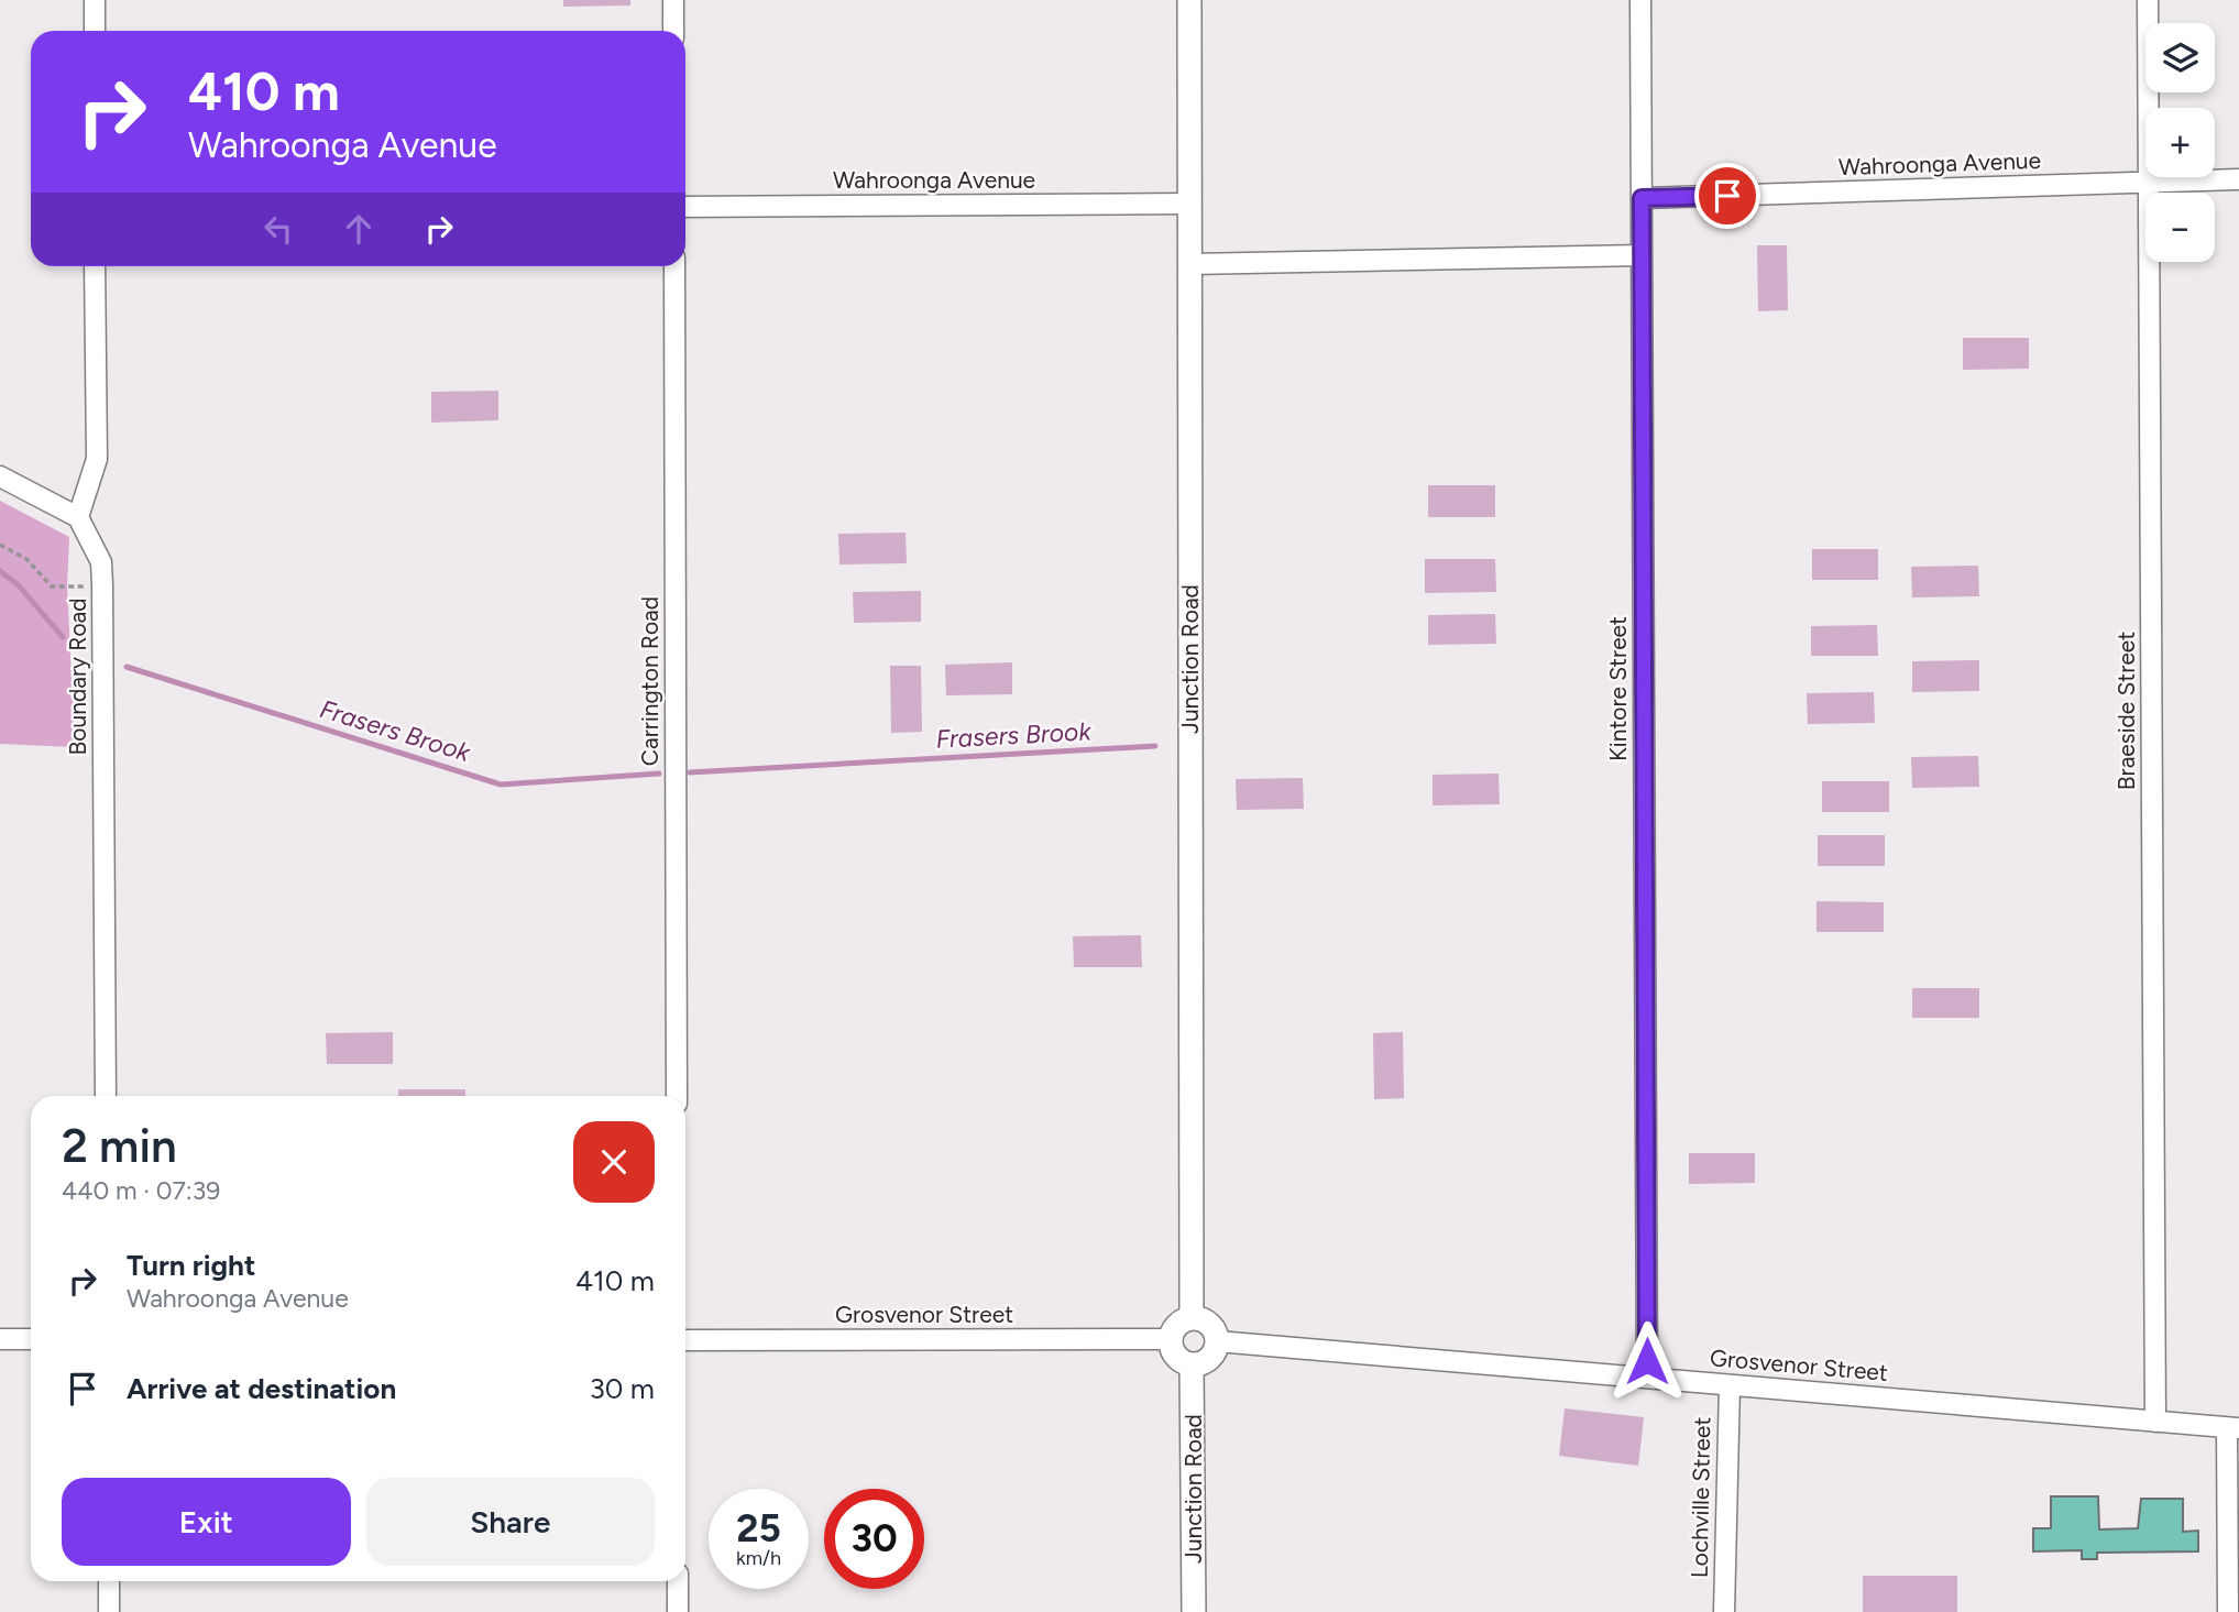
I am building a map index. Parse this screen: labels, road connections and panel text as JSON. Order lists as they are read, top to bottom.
{
  "streets": {
    "main road": ["Junction Road"],
    "street": [
      "Wahroonga Avenue",
      "Boundary Road",
      "Carrington Road",
      "Kintore Street",
      "Braeside Street",
      "Grosvenor Street",
      "Lochville Street"
    ]
  },
  "crossings": [
    ["Wahroonga Avenue", "Junction Road"],
    ["Wahroonga Avenue", "Kintore Street"],
    ["Wahroonga Avenue", "Braeside Street"],
    ["Junction Road", "Grosvenor Street"],
    ["Kintore Street", "Grosvenor Street"],
    ["Braeside Street", "Grosvenor Street"],
    ["Grosvenor Street", "Lochville Street"]
  ],
  "water": ["Frasers Brook"],
  "page": {
    "map_buttons": ["+", "−"],
    "turn": ["410 m", "Wahroonga Avenue"],
    "heading": ["2 min", "440 m · 07:39"],
    "list": [
      {
        "name": "Turn right",
        "note": "Wahroonga Avenue",
        "value": "410 m"
      },
      {
        "name": "Arrive at destination",
        "value": "30 m"
      }
    ],
    "buttons": ["Exit", "Share"],
    "speed": "25 km/h",
    "limit": "30"
  }
}
